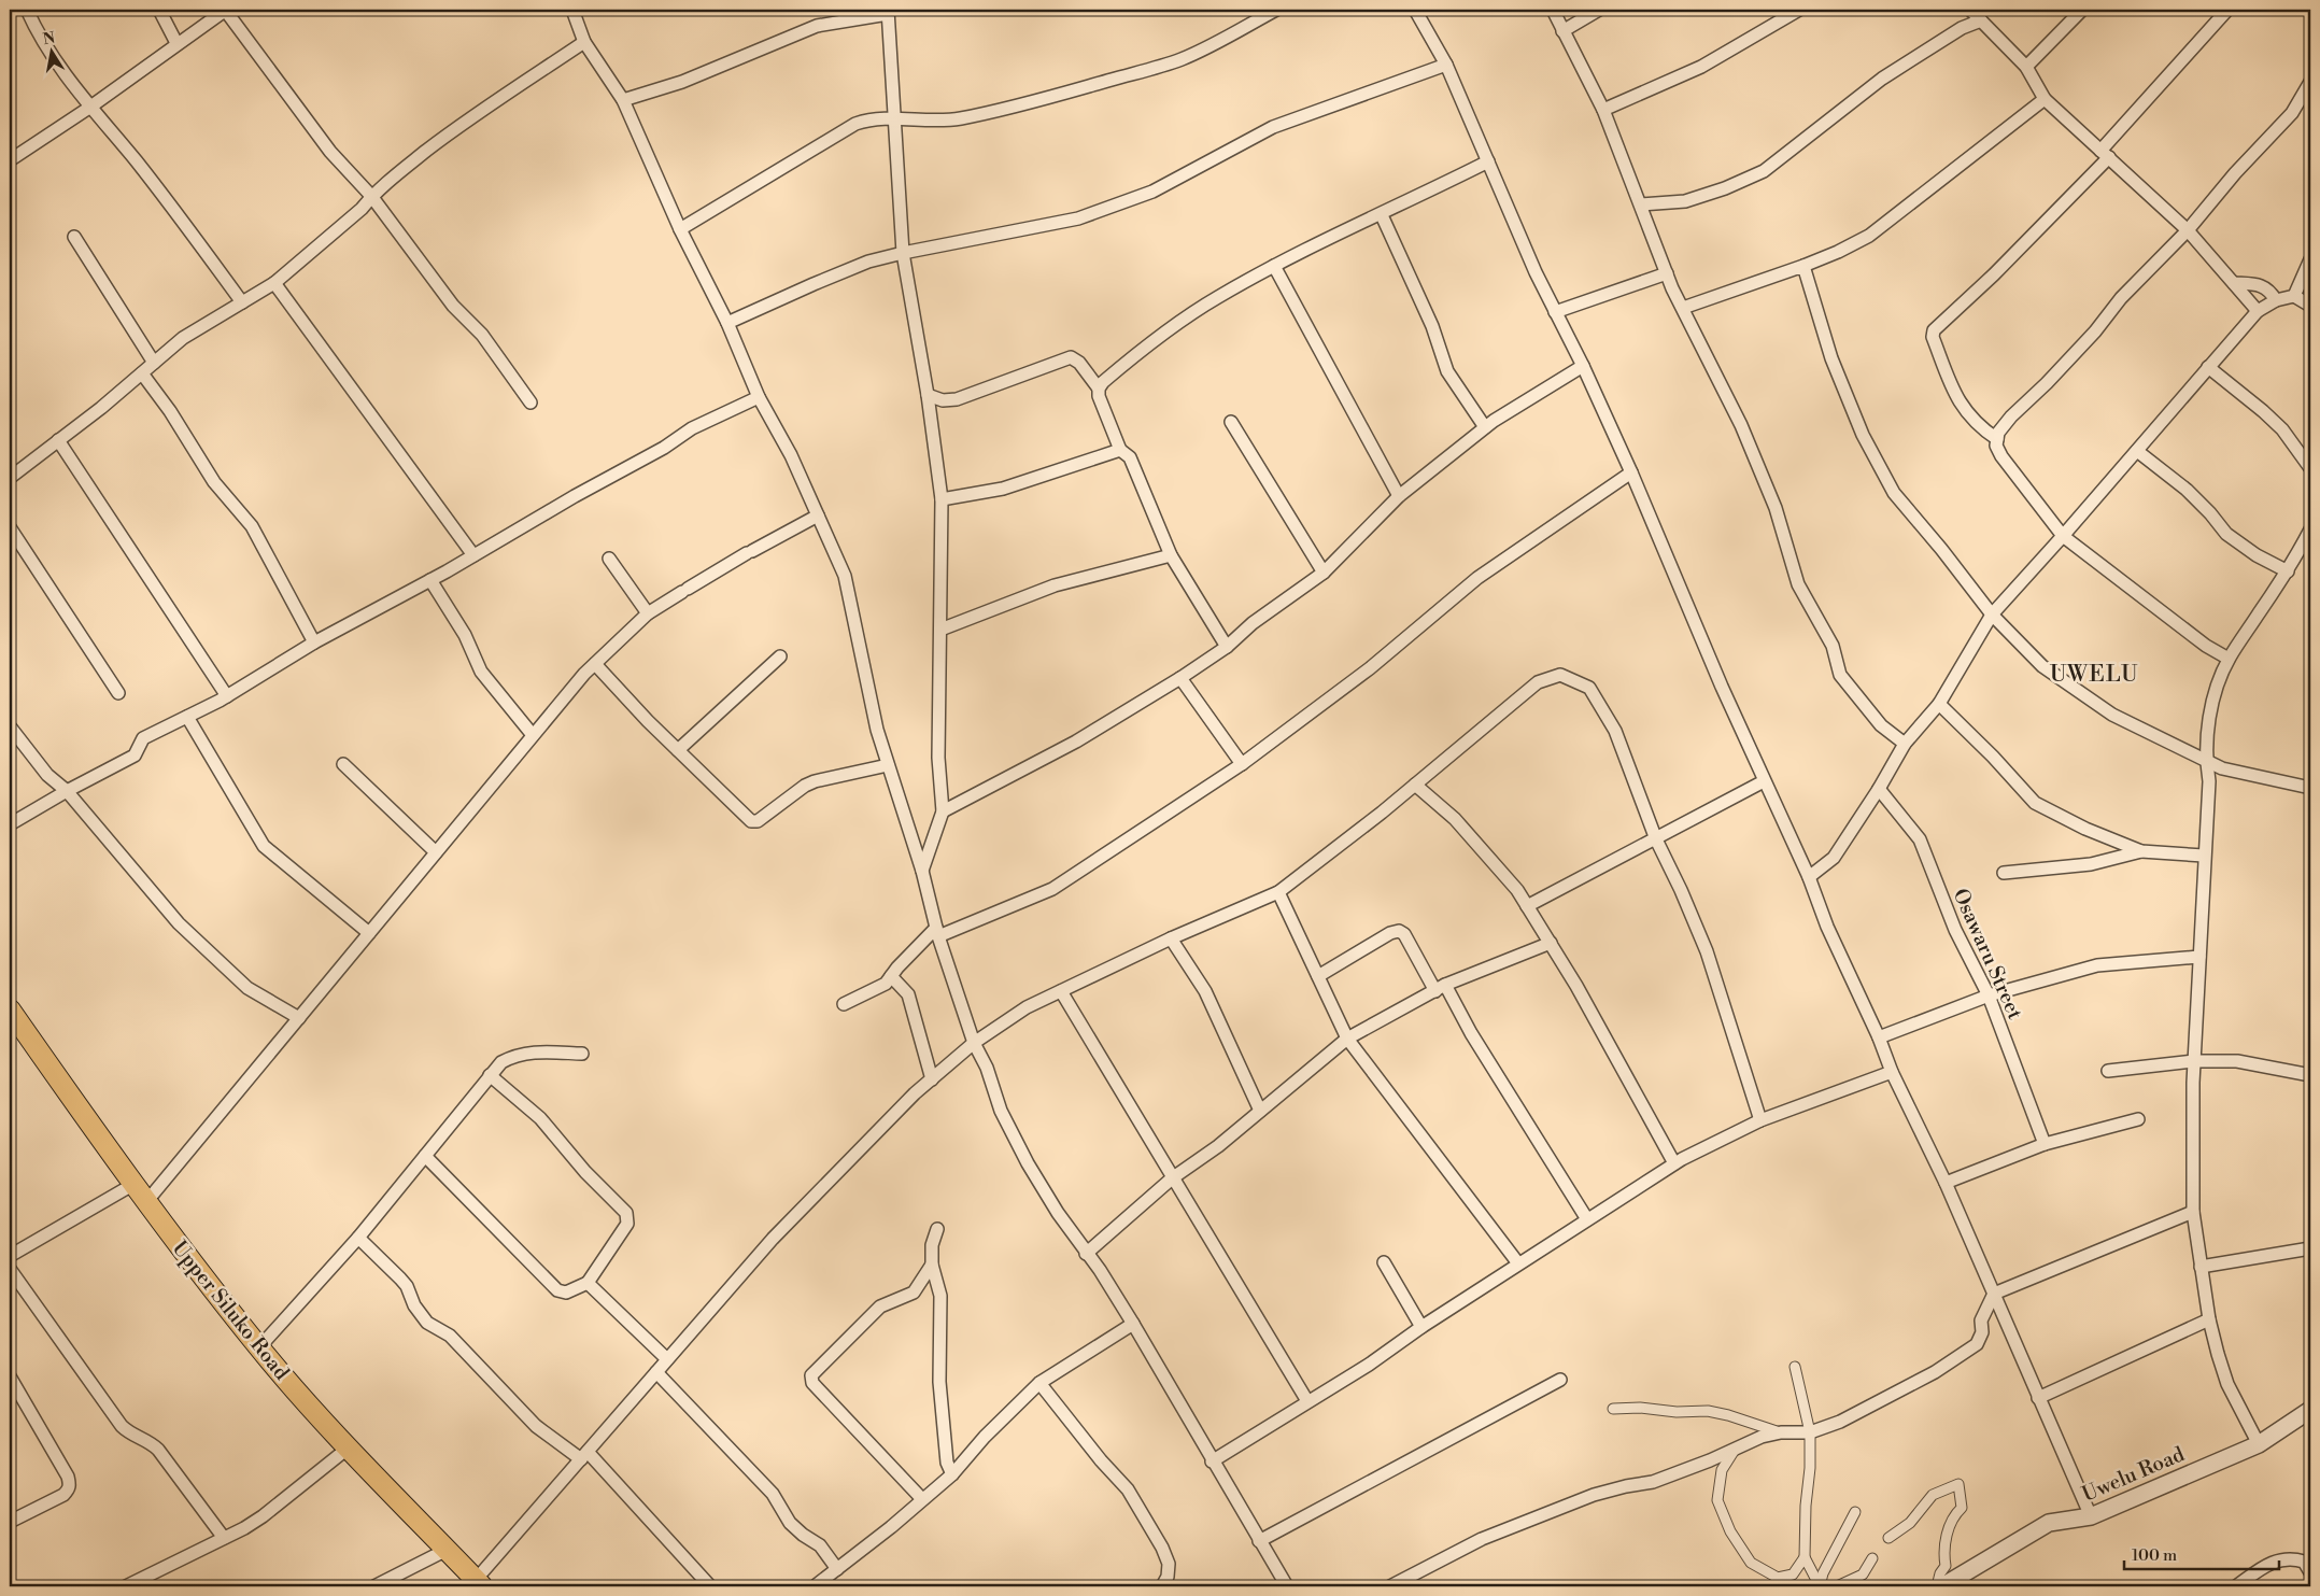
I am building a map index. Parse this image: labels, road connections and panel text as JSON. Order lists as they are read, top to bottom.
{
  "streets": {
    "main road": ["Upper Siluko Road"],
    "street": ["Osawaru Street", "Uwelu Road"]
  },
  "districts": ["UWELU"],
  "scale_bar": "100 m",
  "north": "top"
}
